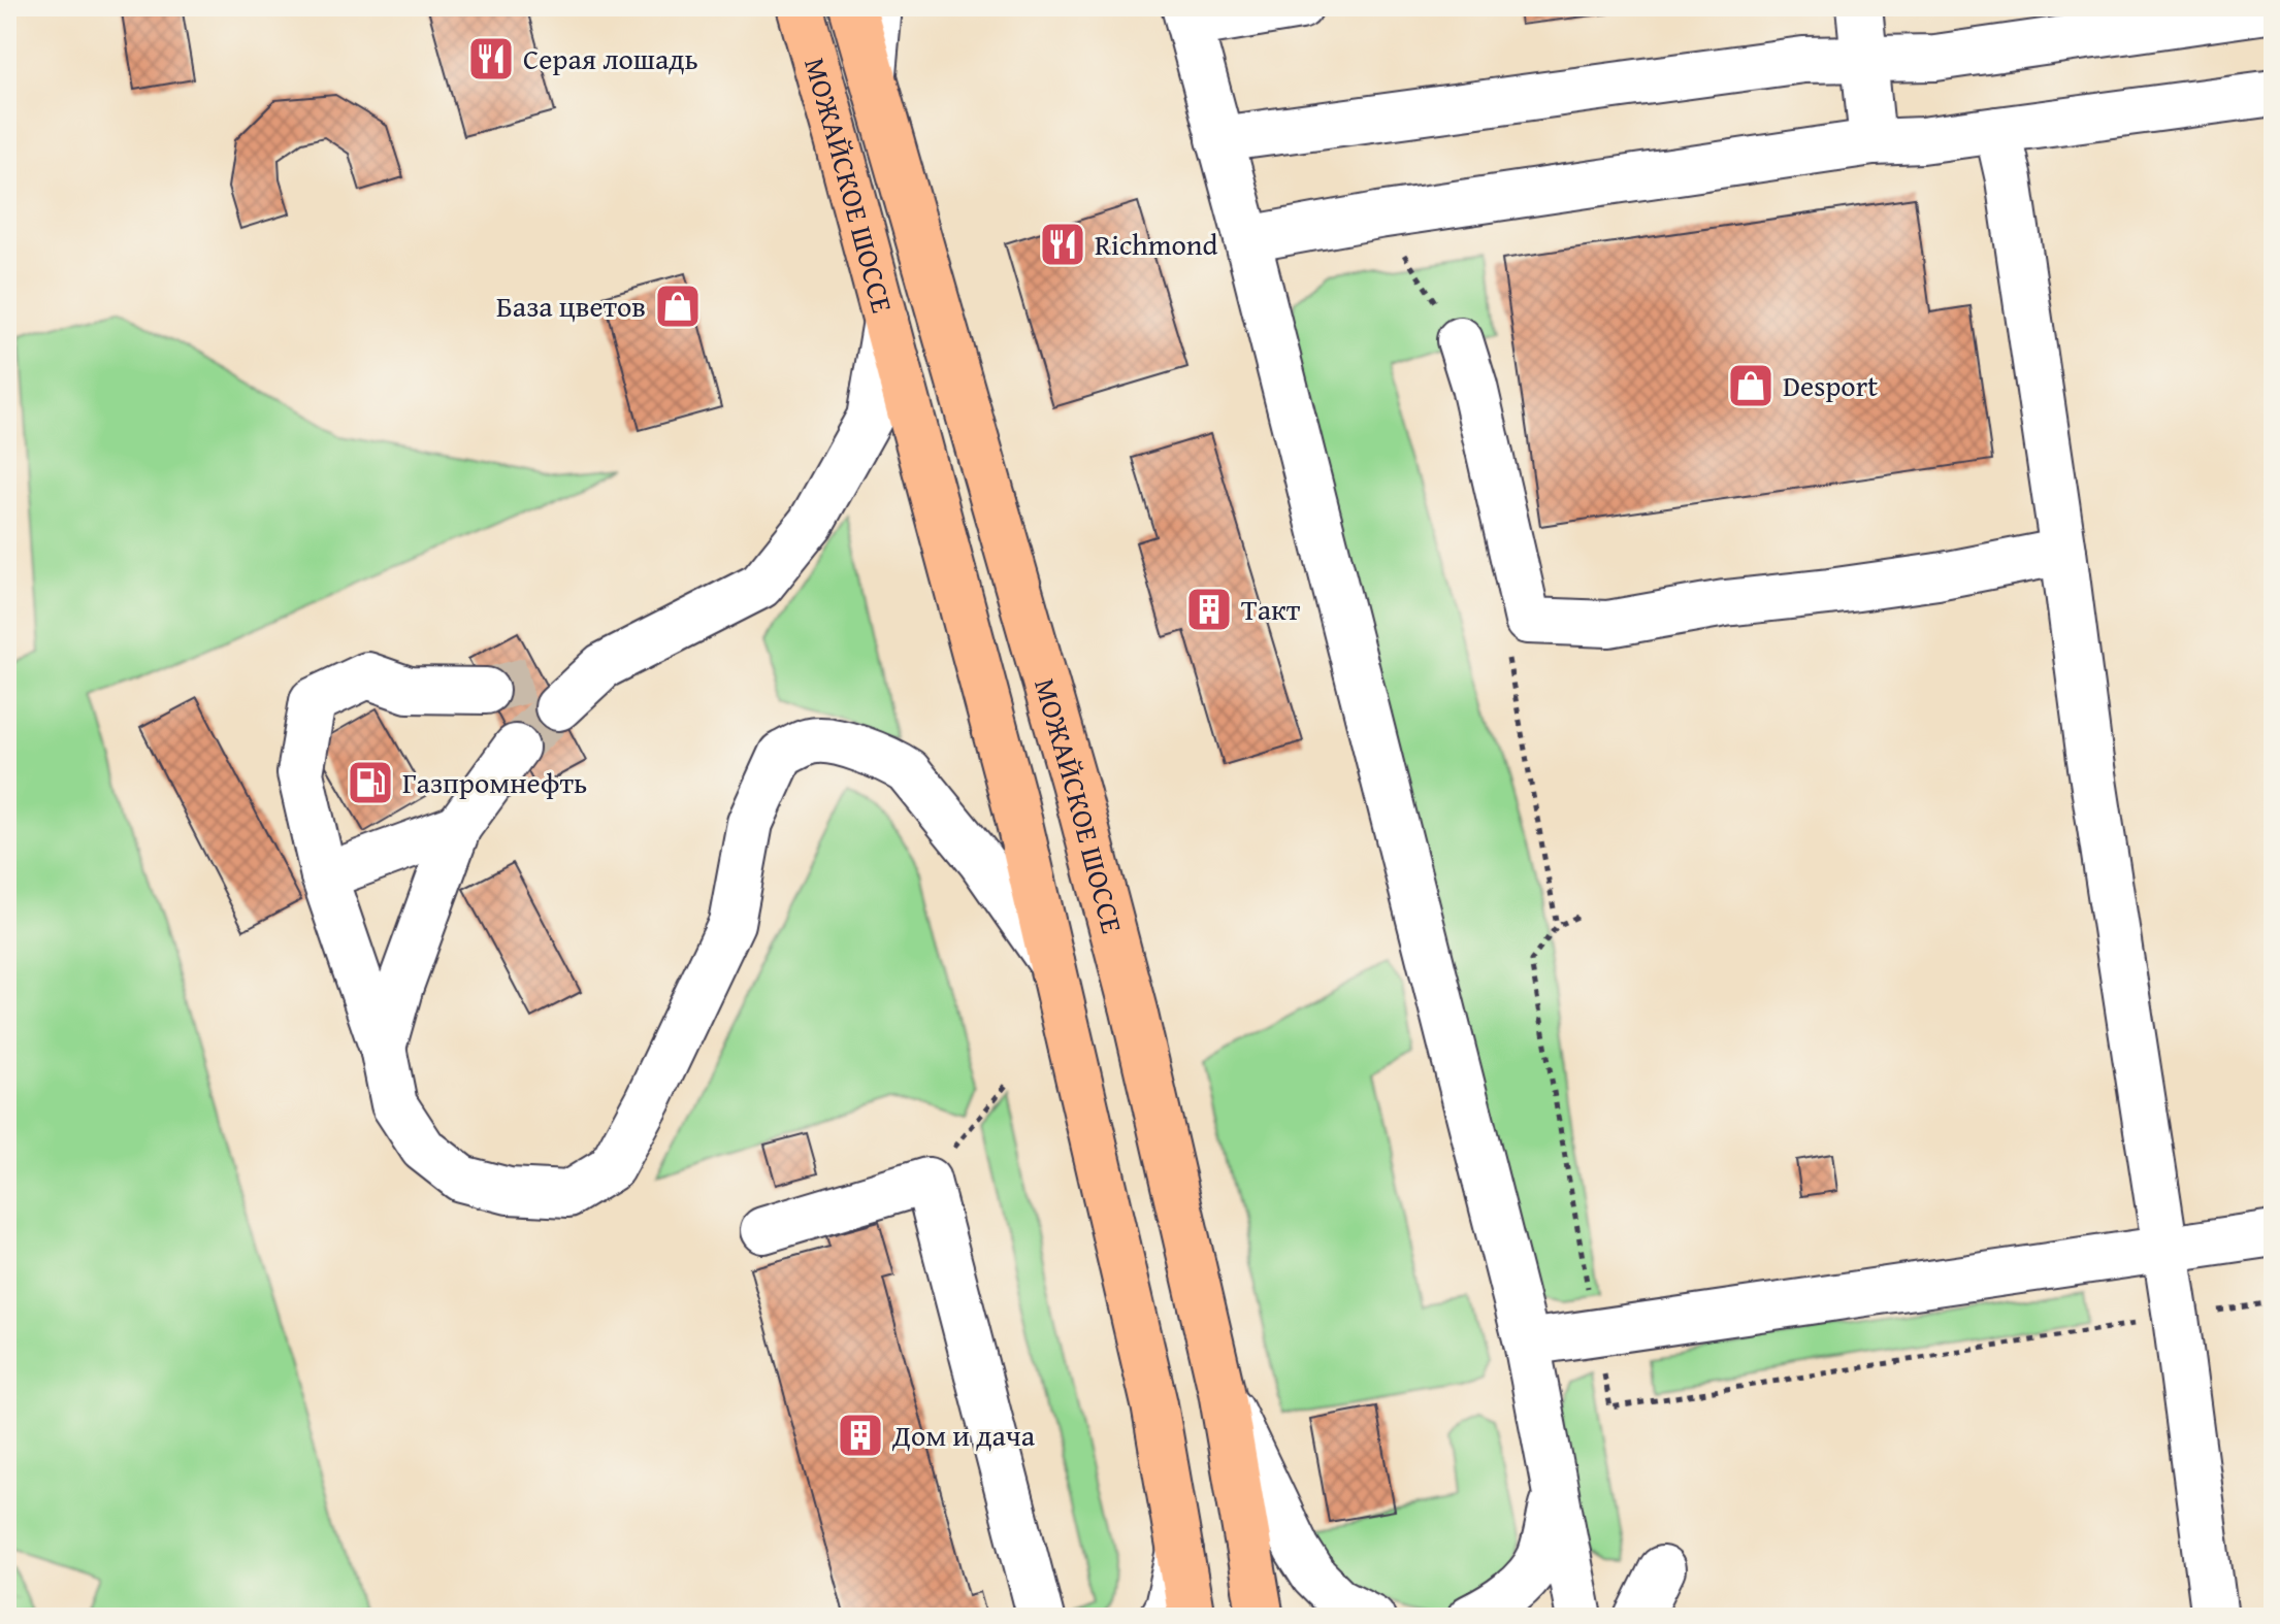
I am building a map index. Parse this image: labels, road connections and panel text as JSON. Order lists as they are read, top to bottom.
{
  "streets": {
    "main road": ["МОЖАЙСКОЕ ШОССЕ"]
  },
  "places": {
    "restaurant": ["Серая лошадь", "Richmond"],
    "shop": ["База цветов", "Desport"],
    "building": ["Такт", "Дом и дача"],
    "fuel station": ["Газпромнефть"]
  }
}
